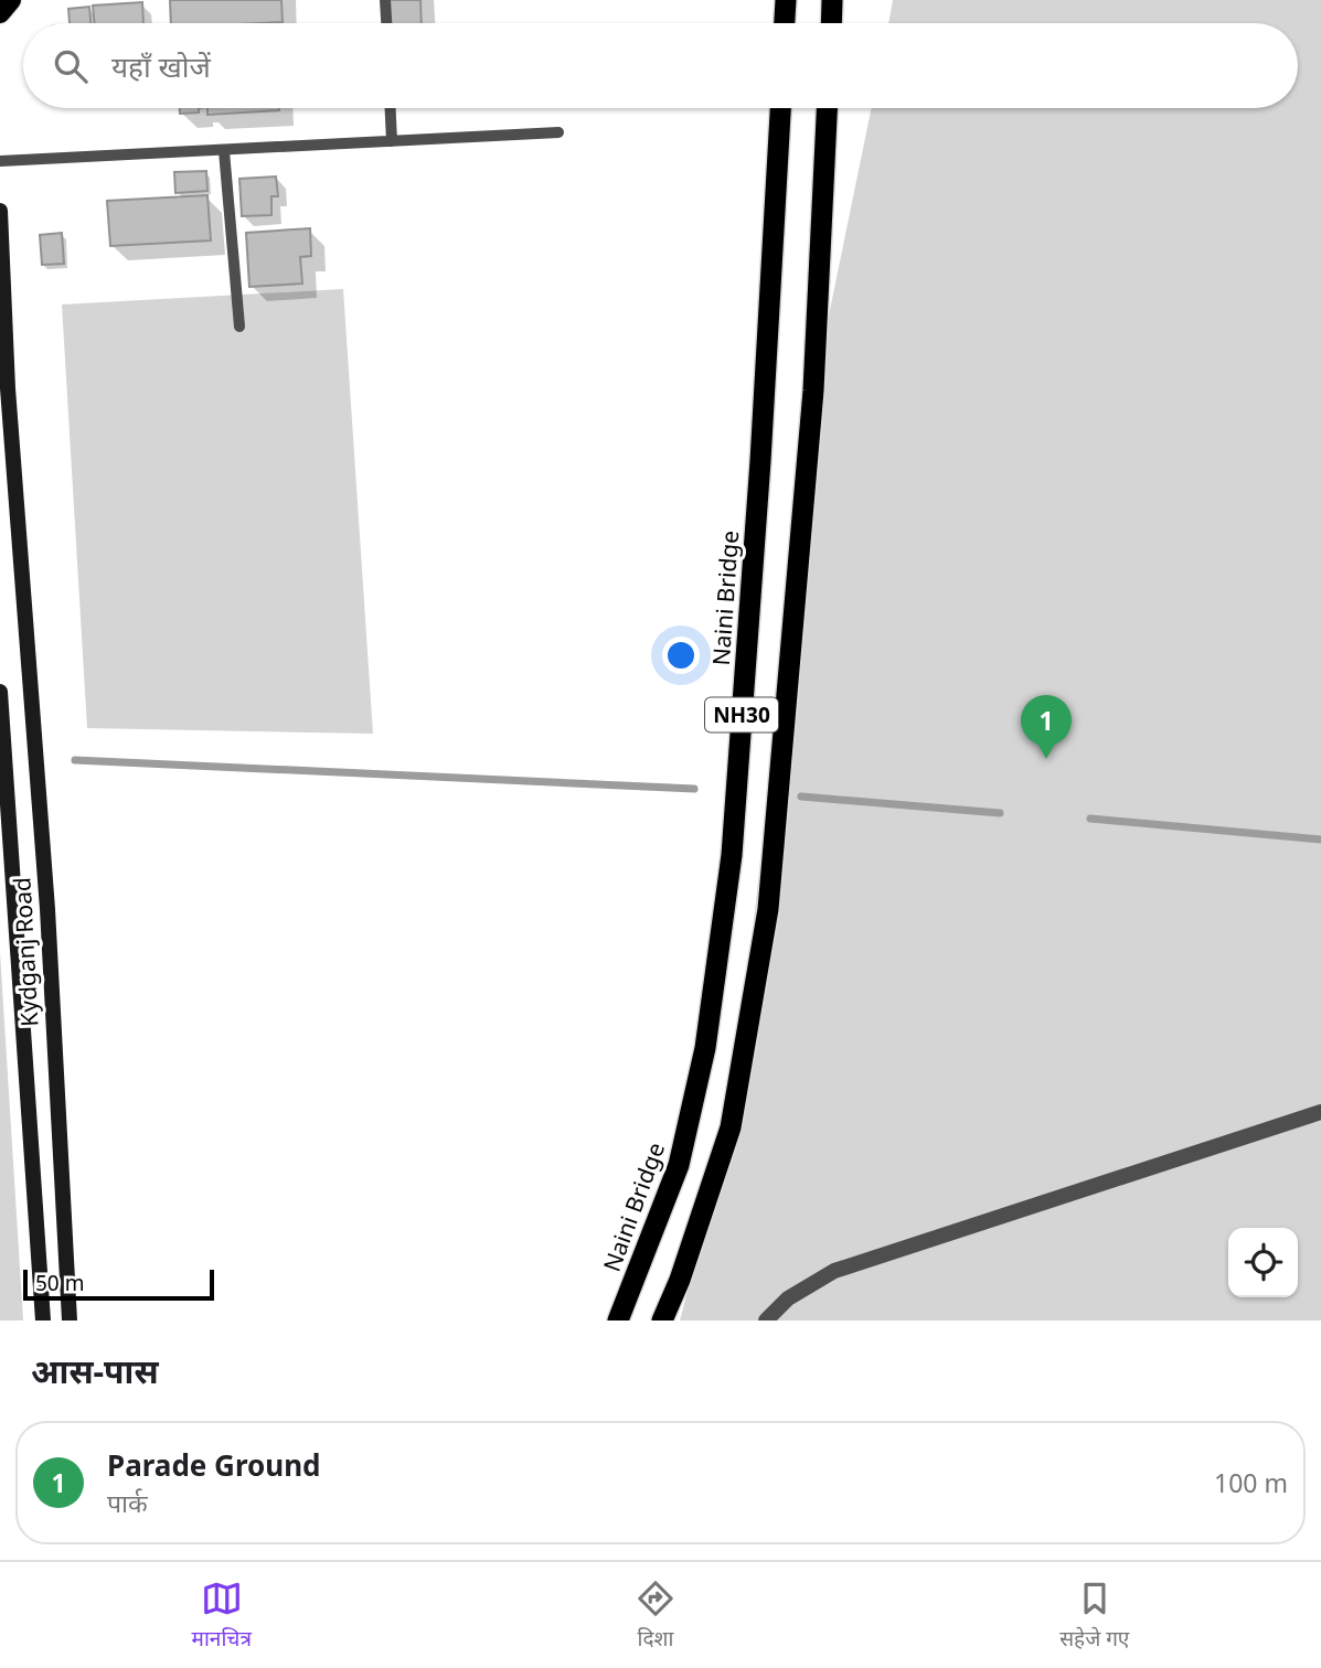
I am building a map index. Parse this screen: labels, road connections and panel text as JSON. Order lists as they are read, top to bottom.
{
  "streets": {
    "highway": ["Naini Bridge", "NH30"],
    "main road": ["Kydganj Road"]
  },
  "scale_bar": "50 m",
  "page": {
    "search": "यहाँ खोजें",
    "pins": "1",
    "scale": "50 m",
    "heading": "आस-पास",
    "list": [
      {
        "mark": "1",
        "name": "Parade Ground",
        "note": "पार्क",
        "value": "100 m"
      }
    ],
    "nav": ["मानचित्र", "दिशा", "सहेजे गए"]
  }
}
